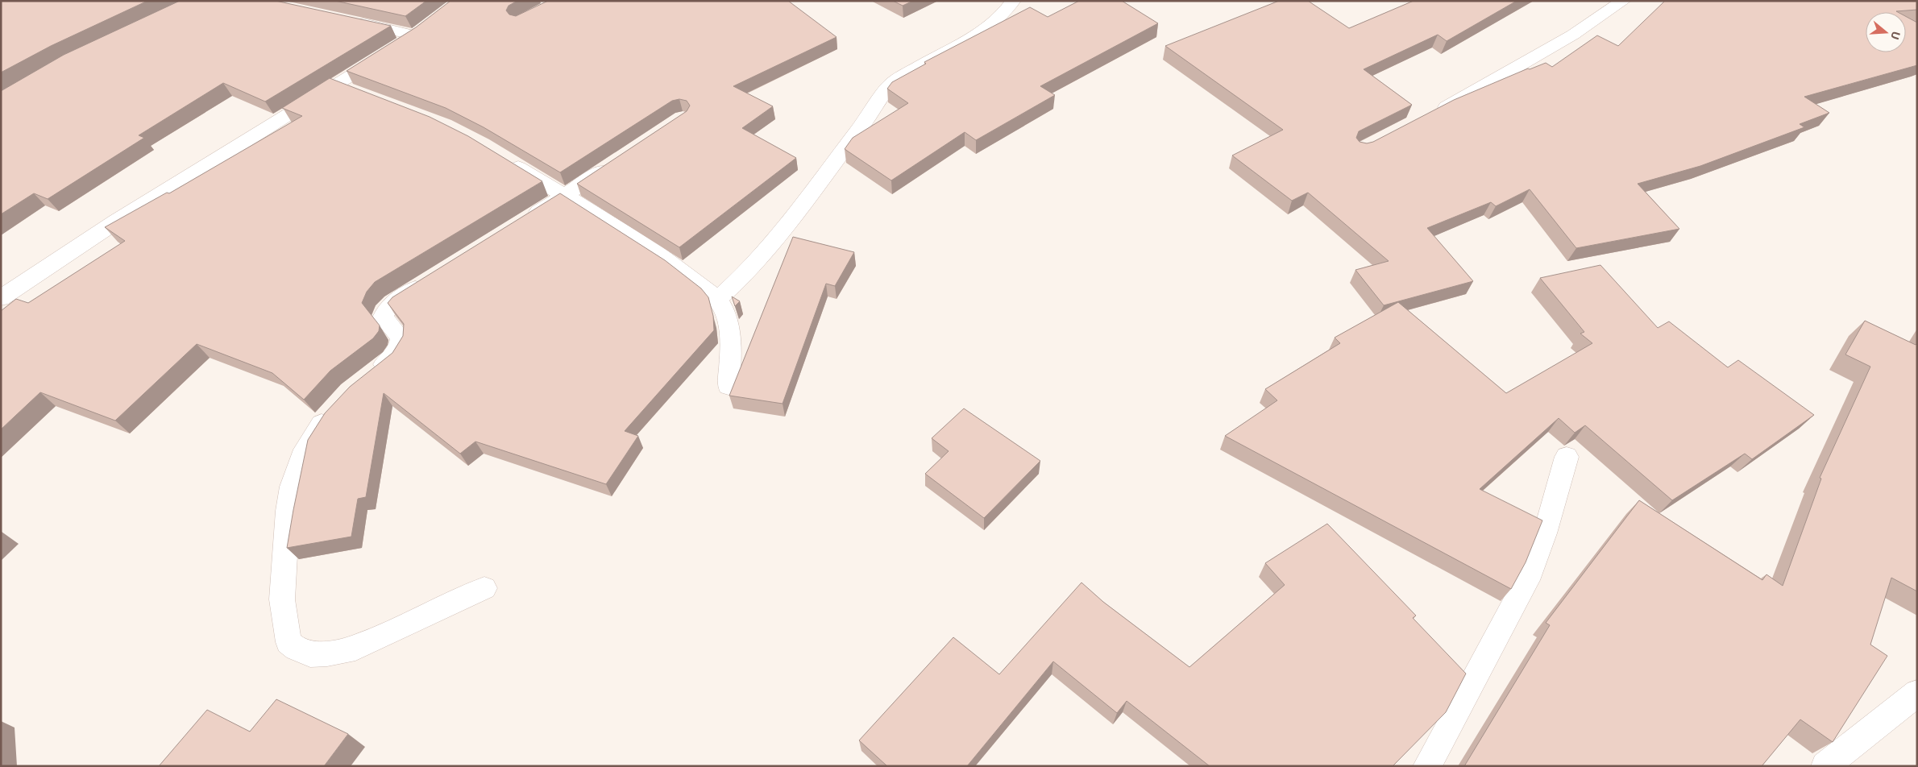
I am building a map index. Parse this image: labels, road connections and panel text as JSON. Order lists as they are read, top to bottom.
{
  "north": "right"
}
